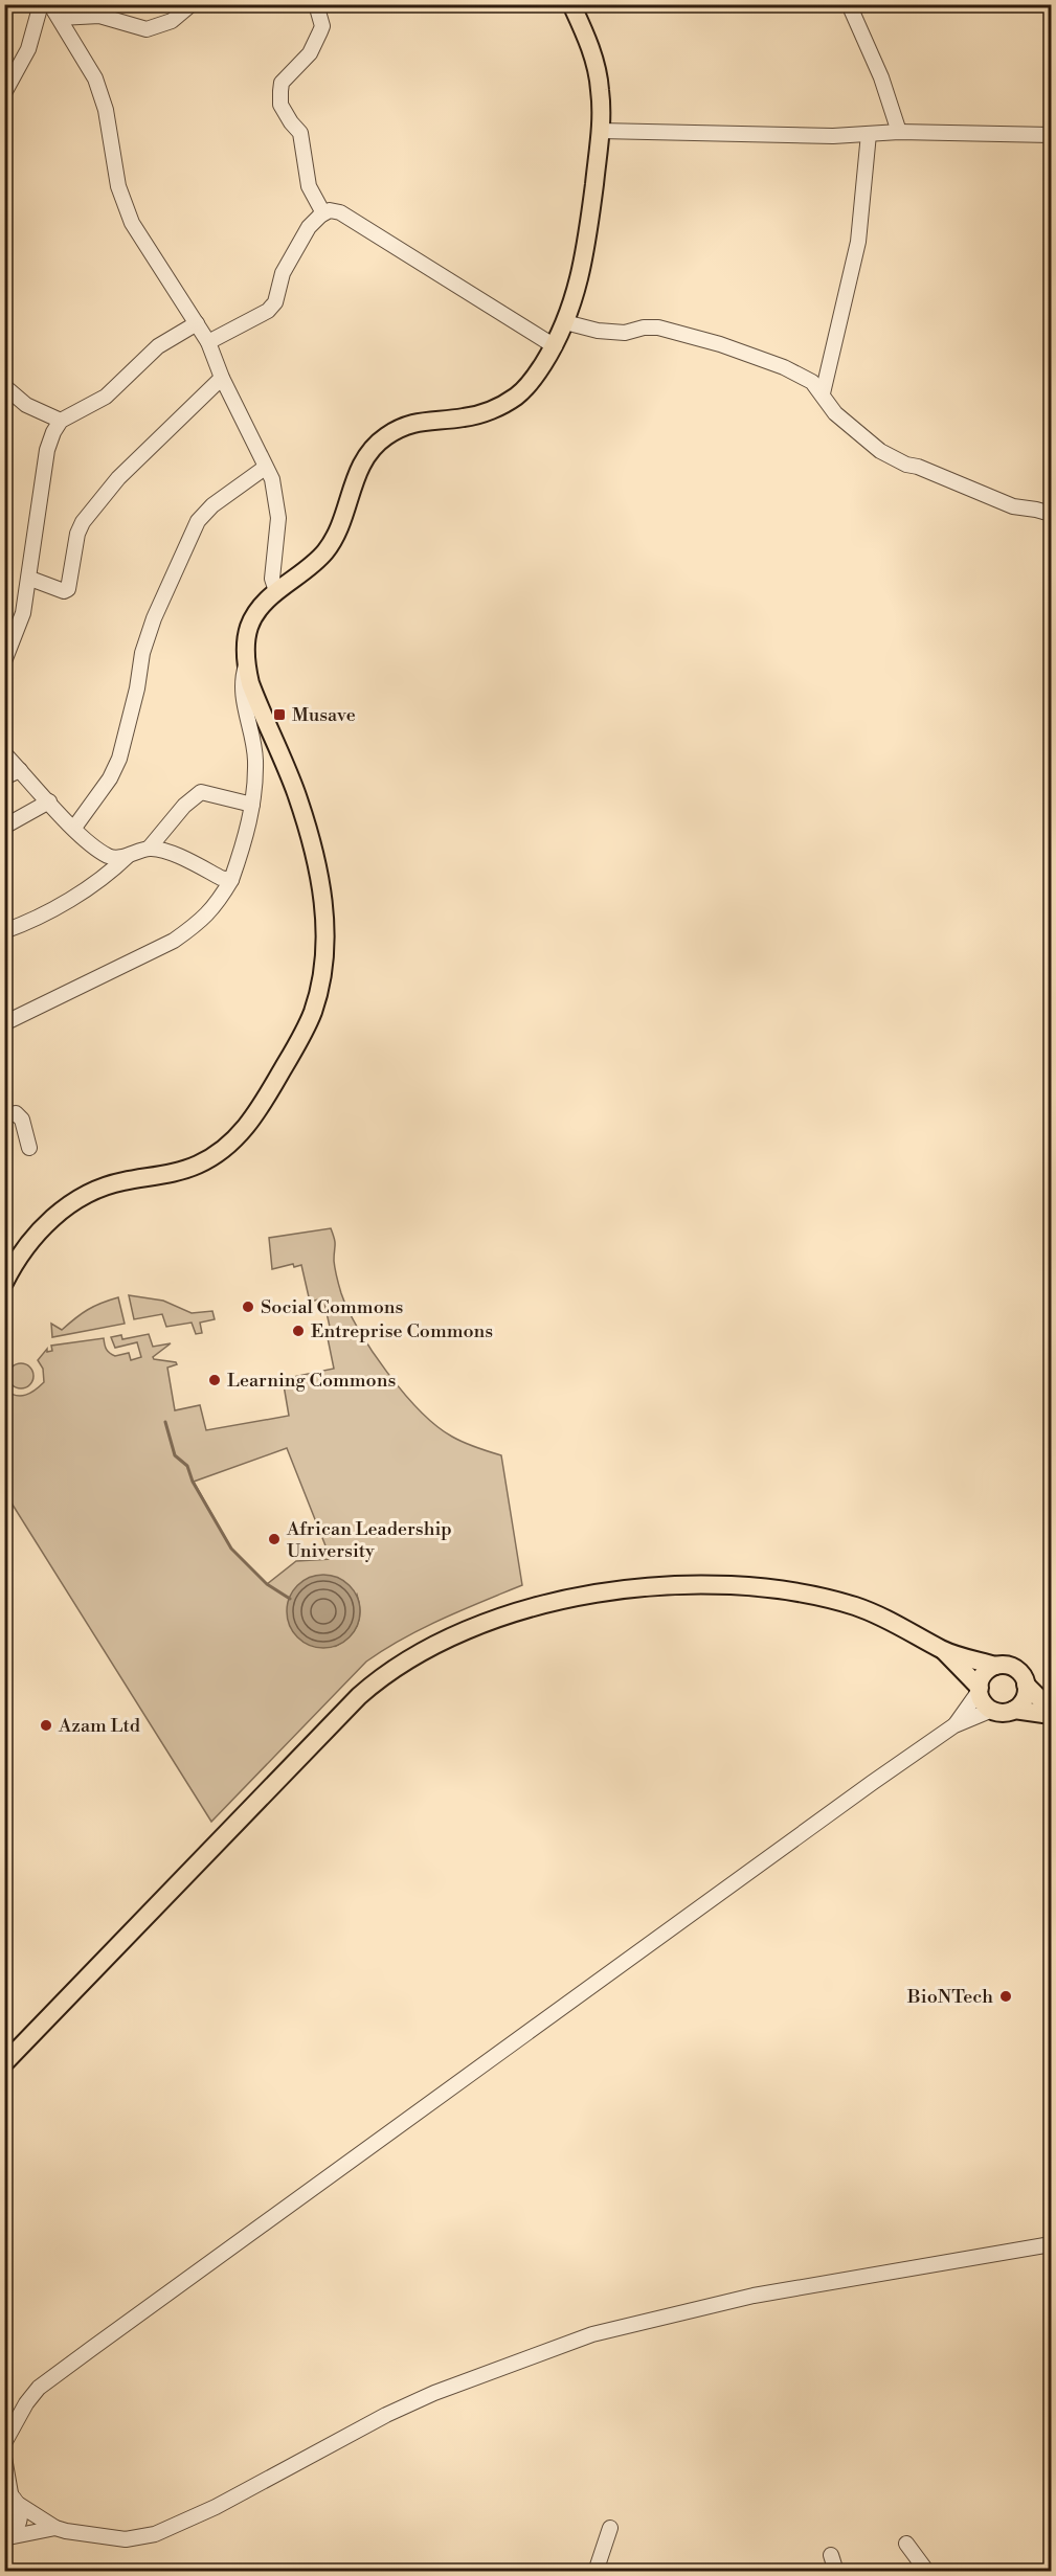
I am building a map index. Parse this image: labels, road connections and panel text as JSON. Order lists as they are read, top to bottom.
{
  "places": {
    "transit": ["Musave"],
    "other": [
      "Social Commons",
      "Entreprise Commons",
      "Learning Commons",
      "African Leadership University",
      "Azam Ltd",
      "BioNTech"
    ]
  }
}
